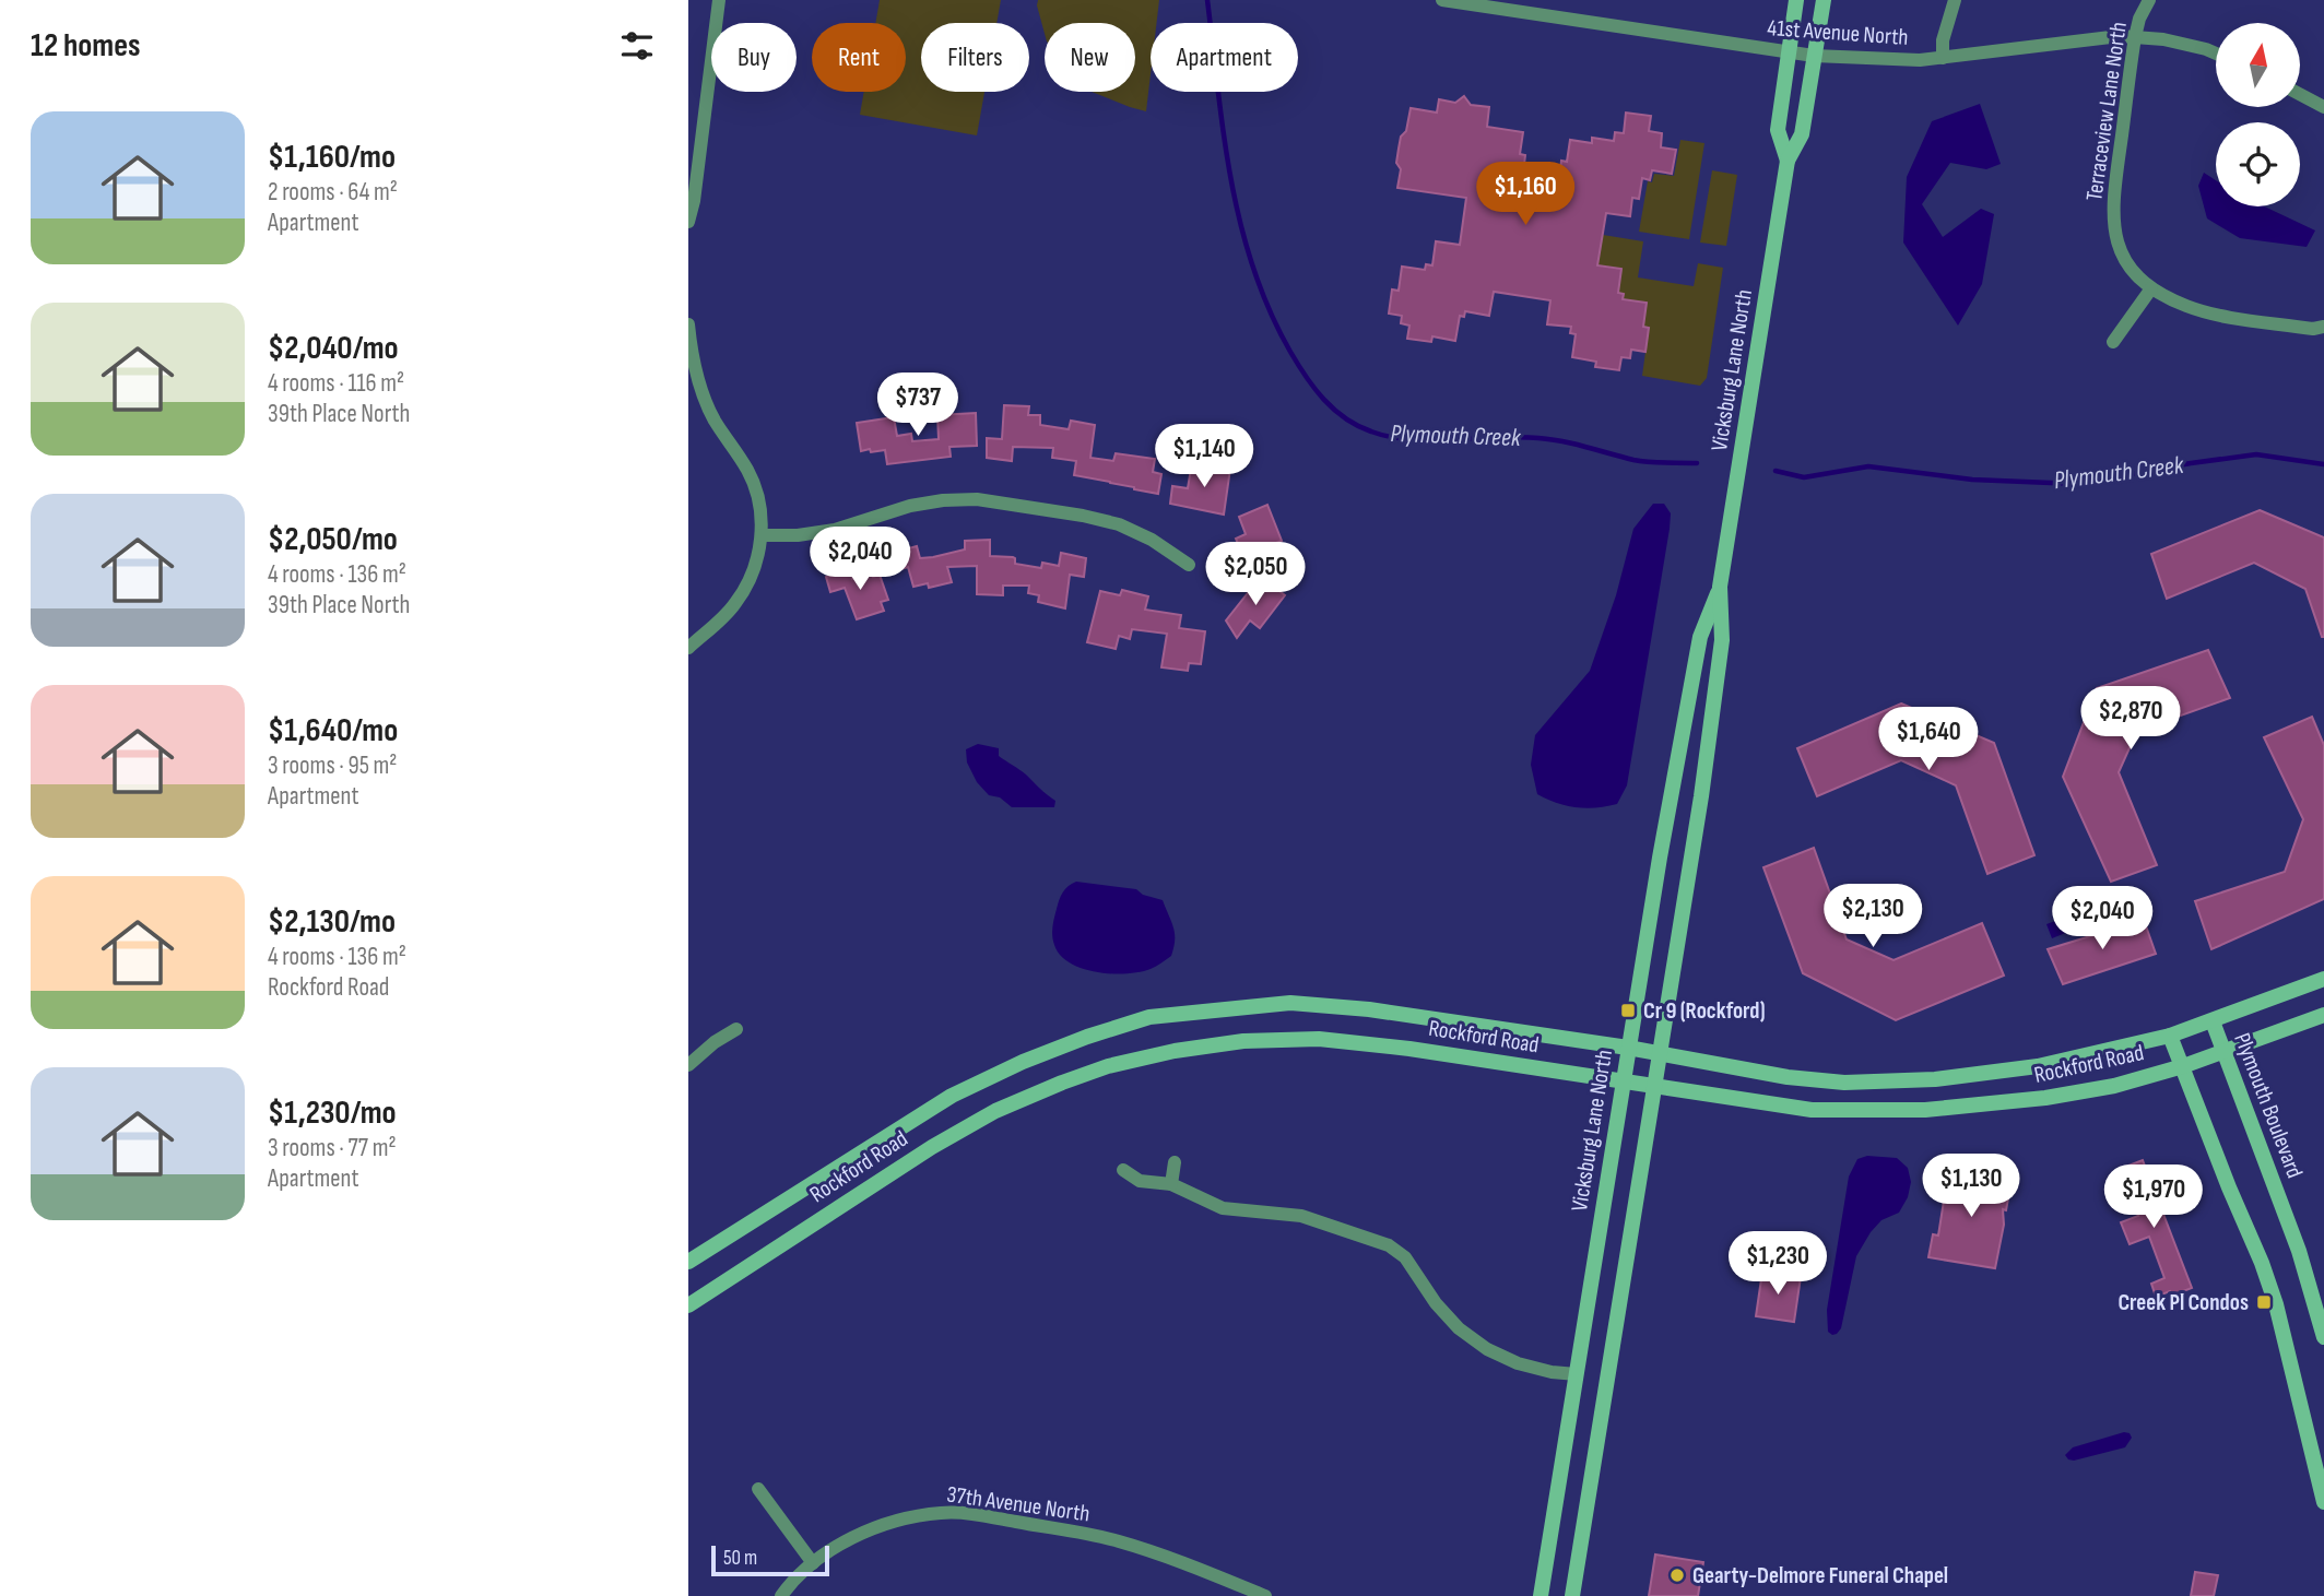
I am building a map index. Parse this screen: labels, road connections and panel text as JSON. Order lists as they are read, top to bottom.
{
  "streets": {
    "main road": ["Vicksburg Lane North", "Rockford Road", "Plymouth Boulevard"],
    "street": ["41st Avenue North", "Terraceview Lane North", "37th Avenue North"]
  },
  "crossings": [
    ["41st Avenue North", "Terraceview Lane North"],
    ["41st Avenue North", "Vicksburg Lane North"],
    ["Vicksburg Lane North", "Rockford Road"],
    ["Rockford Road", "Plymouth Boulevard"]
  ],
  "water": ["Plymouth Creek"],
  "places": {
    "transit": ["Cr 9 (Rockford)", "Creek Pl Condos"],
    "other": ["Gearty-Delmore Funeral Chapel"]
  },
  "scale_bar": "50 m",
  "north": "top",
  "page": {
    "heading": "12 homes",
    "chip": [
      "Buy",
      "Rent",
      "Filters",
      "New",
      "Apartment"
    ],
    "list": [
      {
        "name": "$1,160/mo",
        "note": "2 rooms · 64 m² · Apartment"
      },
      {
        "name": "$2,040/mo",
        "note": "4 rooms · 116 m² · 39th Place North"
      },
      {
        "name": "$2,050/mo",
        "note": "4 rooms · 136 m² · 39th Place North"
      },
      {
        "name": "$1,640/mo",
        "note": "3 rooms · 95 m² · Apartment"
      },
      {
        "name": "$2,130/mo",
        "note": "4 rooms · 136 m² · Rockford Road"
      },
      {
        "name": "$1,230/mo",
        "note": "3 rooms · 77 m² · Apartment"
      }
    ],
    "price": [
      "$1,160",
      "$737",
      "$1,140",
      "$2,040",
      "$2,050",
      "$2,870",
      "$1,640",
      "$2,130",
      "$2,040",
      "$1,130",
      "$1,970",
      "$1,230"
    ],
    "scale": "50 m"
  }
}
